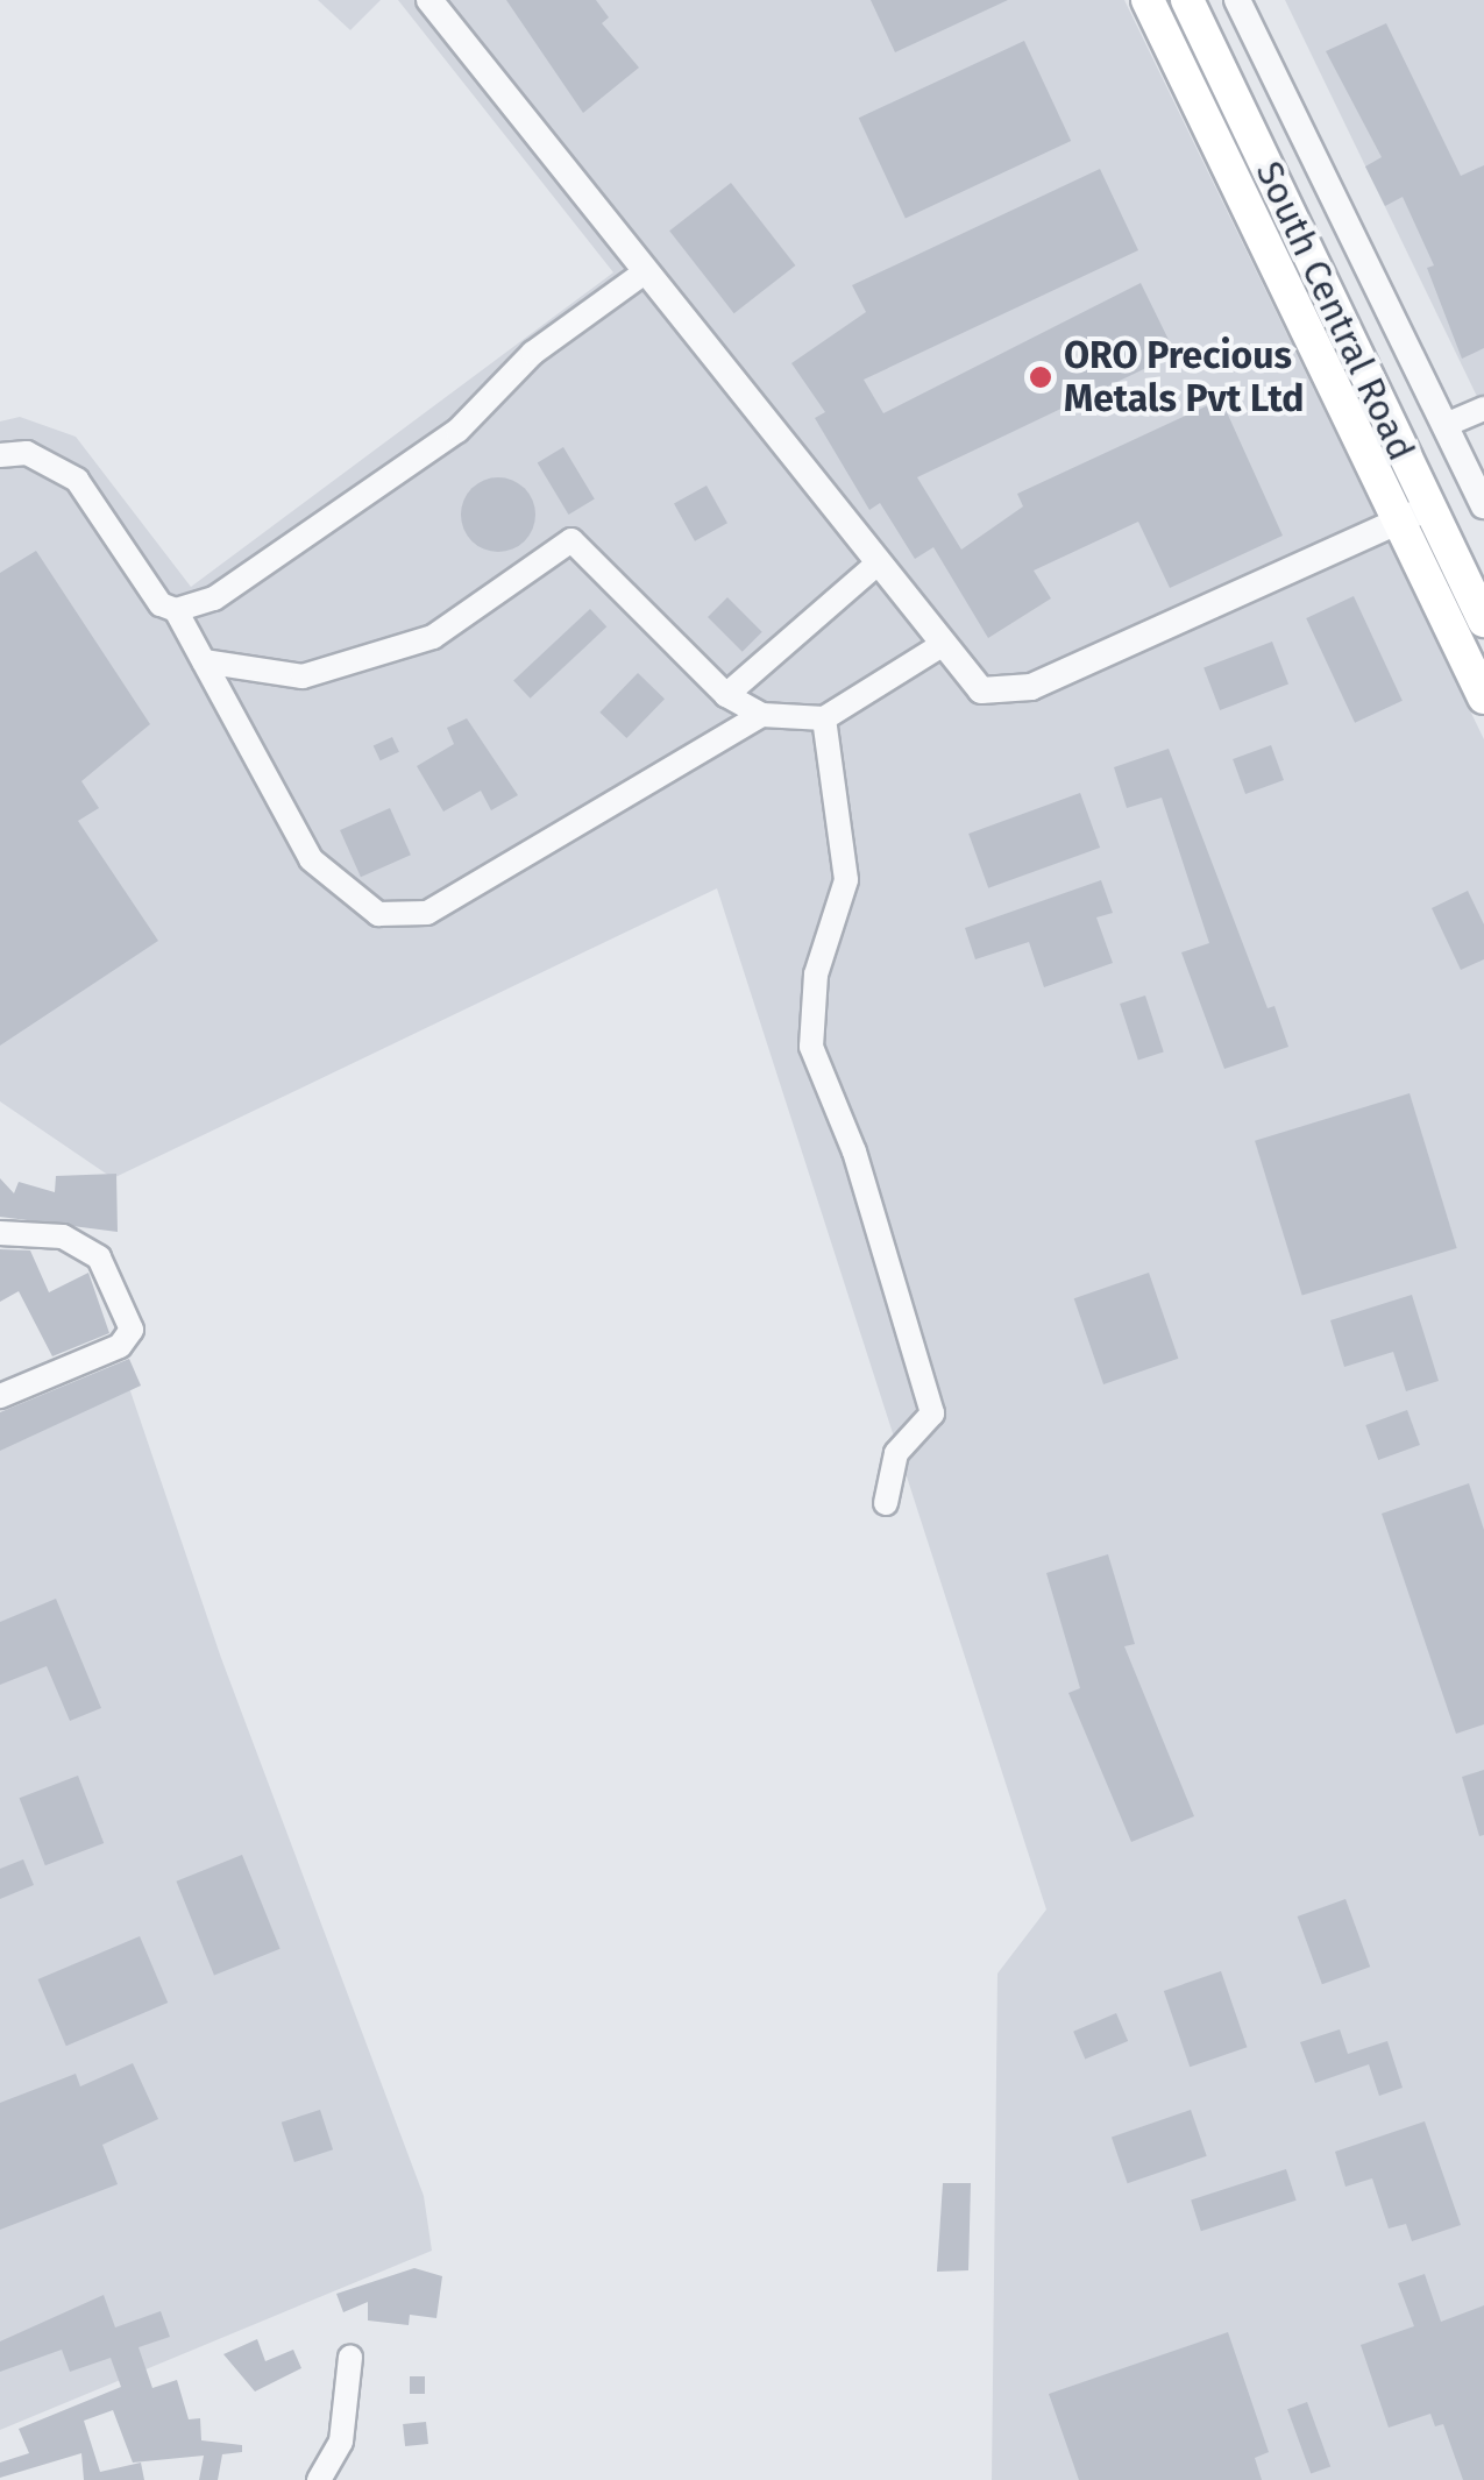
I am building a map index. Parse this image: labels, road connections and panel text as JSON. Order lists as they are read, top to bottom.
{
  "streets": {
    "main road": ["South Central Road"]
  },
  "places": ["ORO Precious Metals Pvt Ltd"]
}
